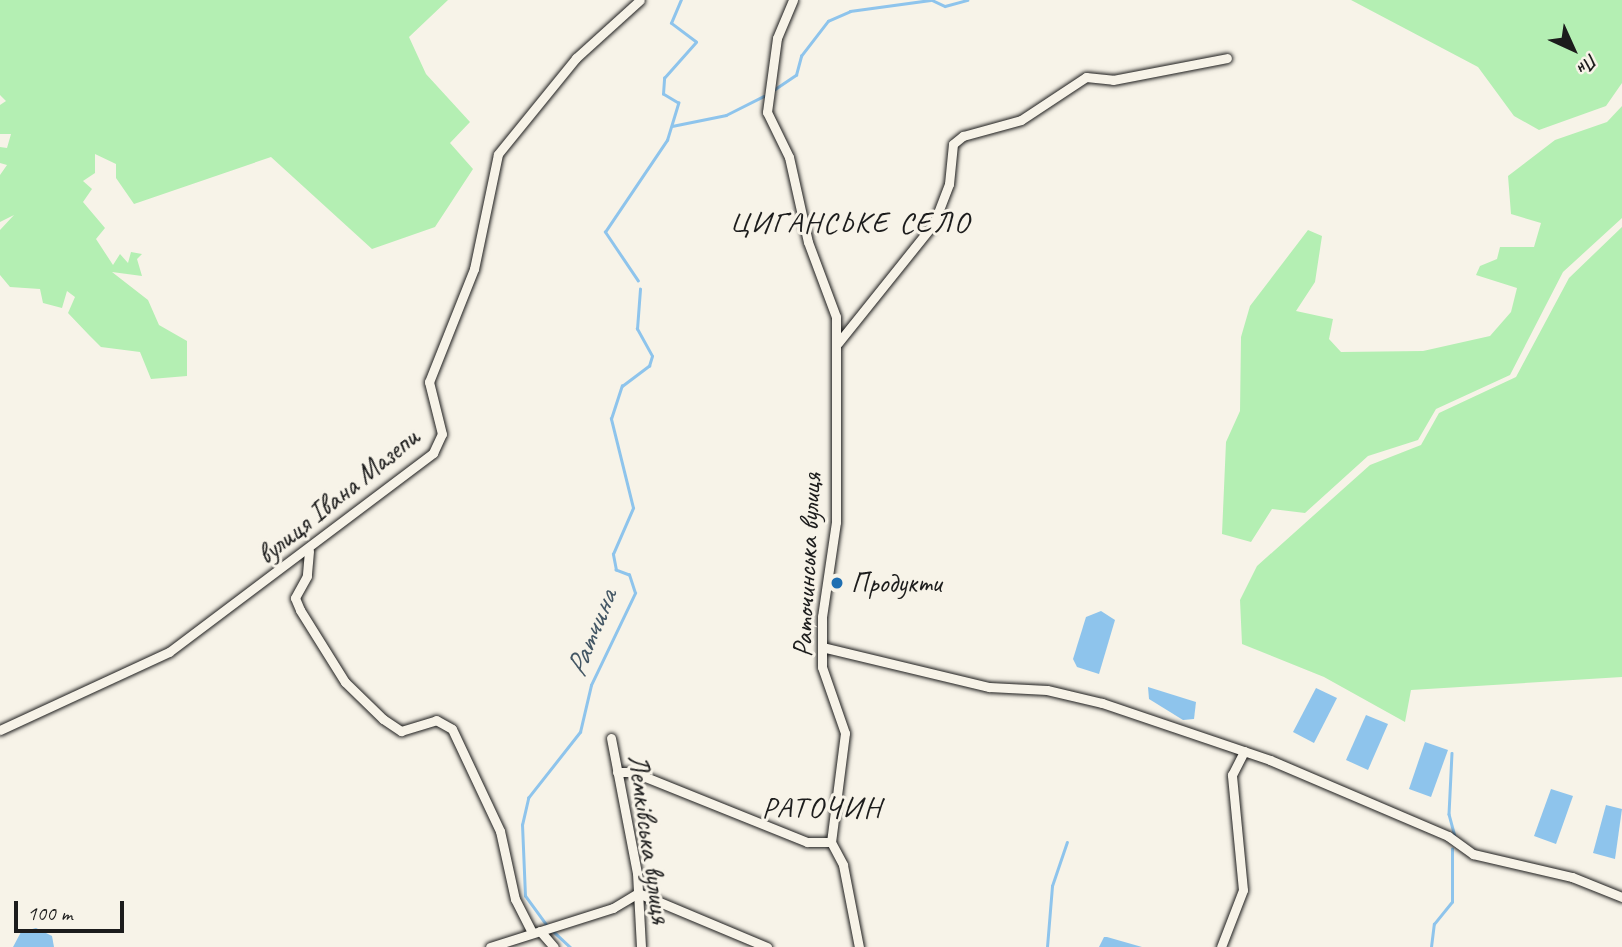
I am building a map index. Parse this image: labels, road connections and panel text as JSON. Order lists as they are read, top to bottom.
{
  "streets": {
    "street": ["вулиця Івана Мазепи", "Раточинська вулиця", "Лемківська вулиця"]
  },
  "districts": ["ЦИГАНСЬКЕ СЕЛО", "РАТОЧИН"],
  "water": ["Ратчина"],
  "places": ["Продукти"],
  "scale_bar": "100 m",
  "north": "bottom right"
}
